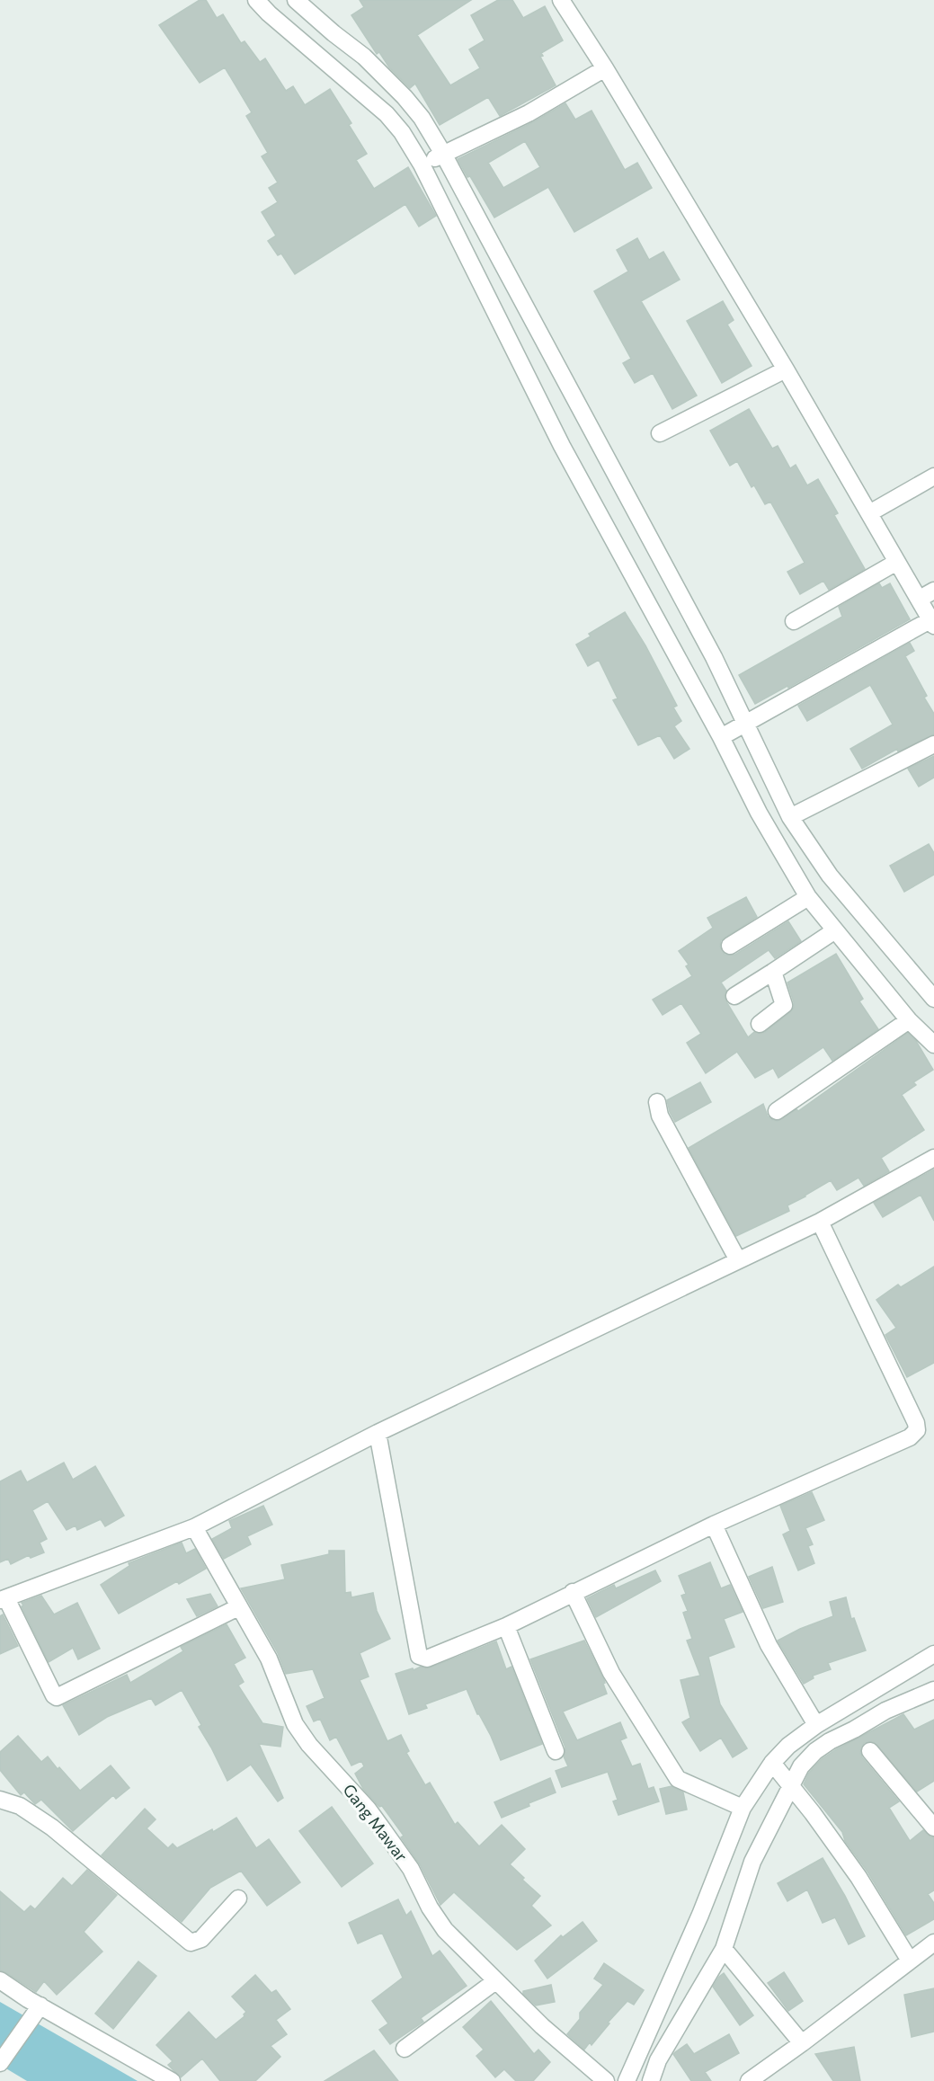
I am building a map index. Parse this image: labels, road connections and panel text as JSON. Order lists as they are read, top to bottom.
{
  "streets": {
    "street": ["Gang Mawar"]
  }
}
